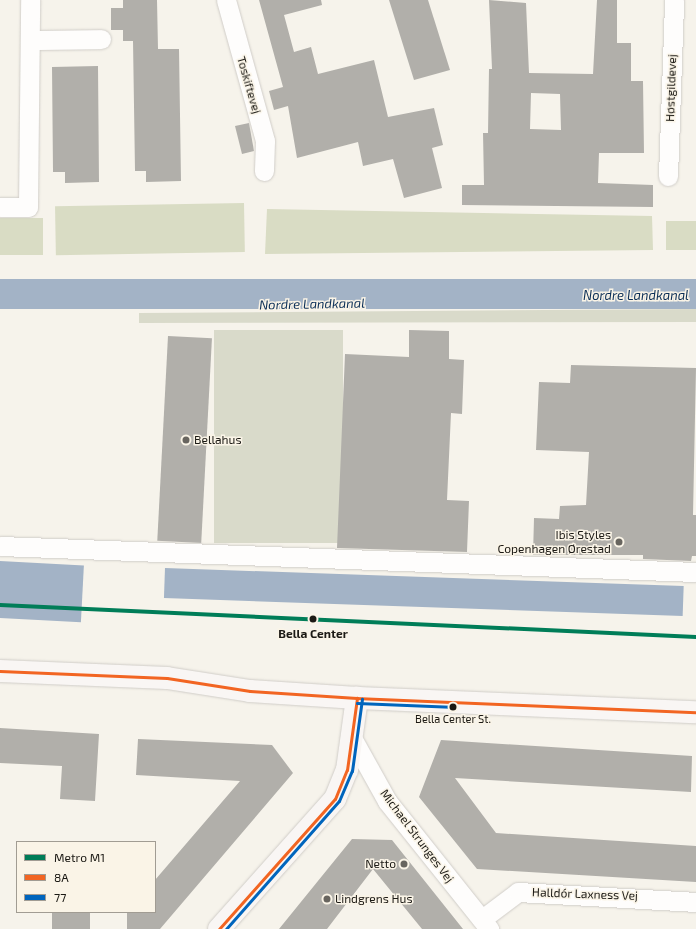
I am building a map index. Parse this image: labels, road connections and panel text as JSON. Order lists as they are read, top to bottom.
{
  "streets": {
    "street": [
      "Toskiftevej",
      "Høstgildevej",
      "Michael Strunges Vej",
      "Halldór Laxness Vej"
    ]
  },
  "crossings": [
    ["Michael Strunges Vej", "Halldór Laxness Vej"]
  ],
  "water": ["Nordre Landkanal"],
  "places": [
    "Bellahus",
    "Ibis Styles Copenhagen Ørestad",
    "Bella Center",
    "Bella Center St.",
    "Netto",
    "Lindgrens Hus"
  ],
  "lines": ["metro line M1", "transit line 8A", "transit line 77"],
  "legend": ["Metro M1", "8A", "77"]
}
